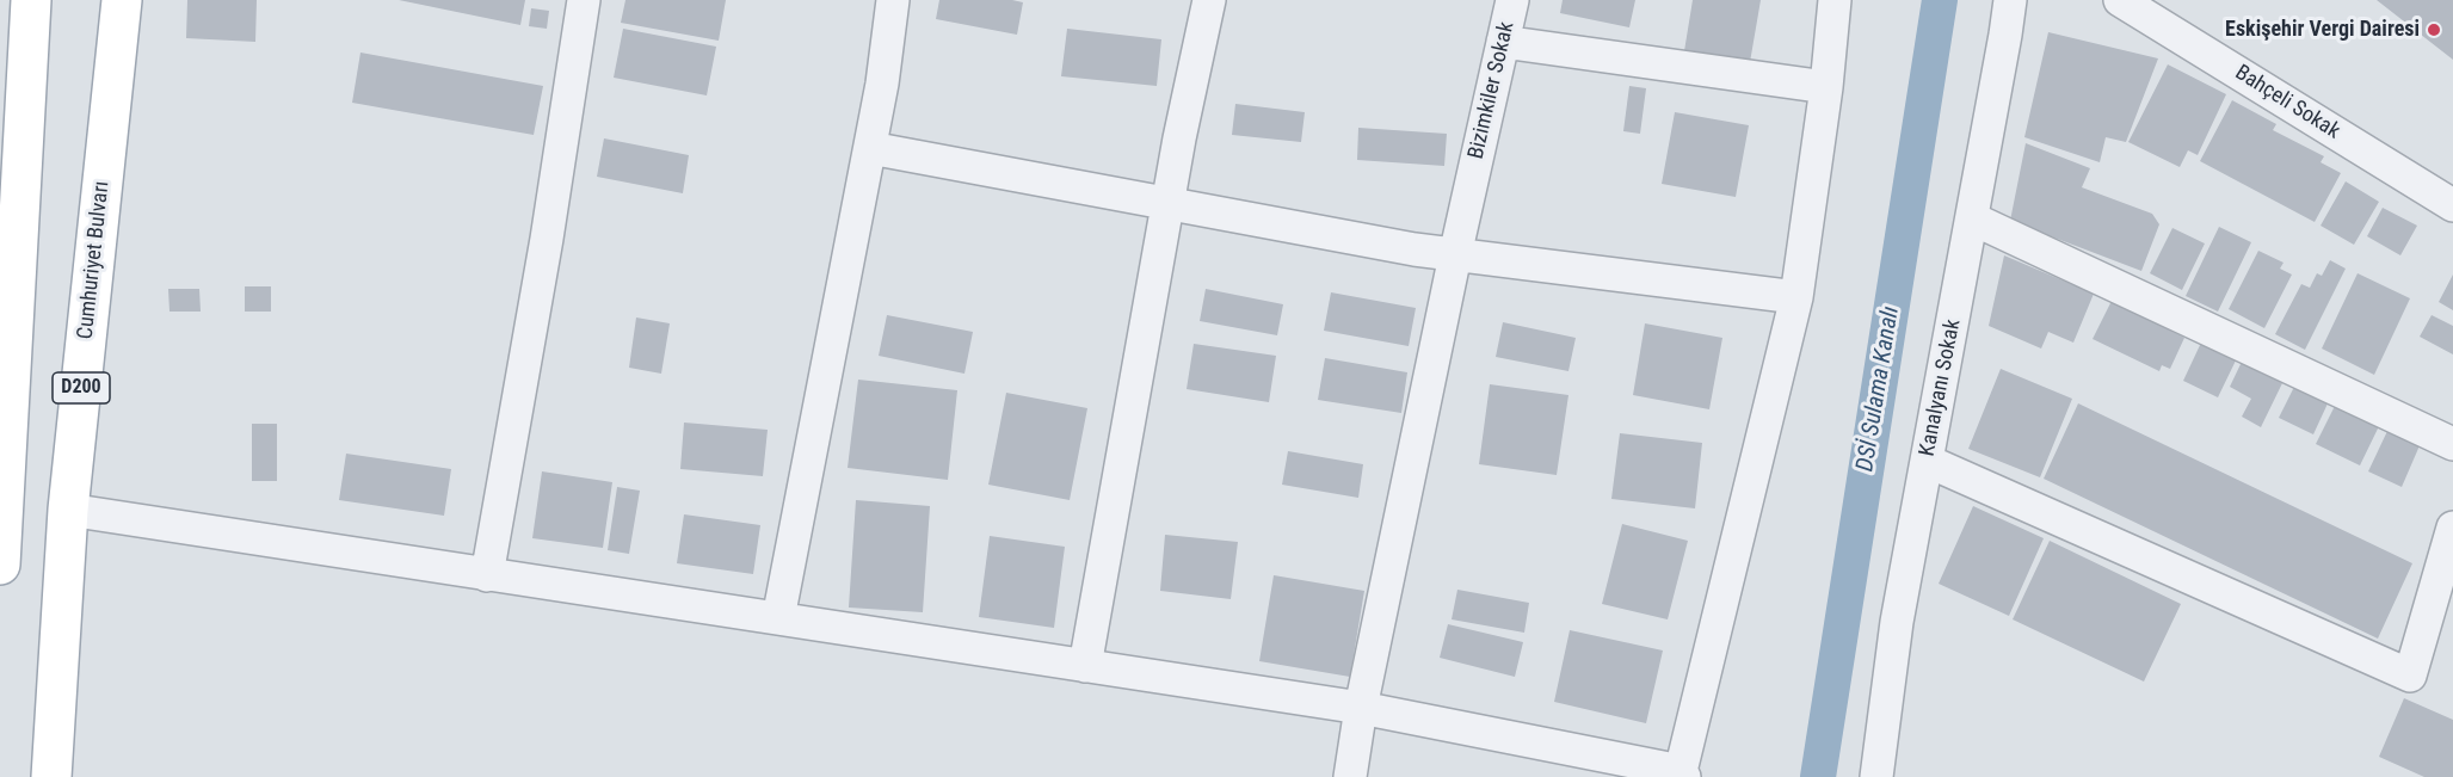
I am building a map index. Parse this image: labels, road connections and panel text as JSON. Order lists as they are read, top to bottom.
{
  "streets": {
    "main road": ["Cumhuriyet Bulvarı", "D200"],
    "street": ["Bizimkiler Sokak", "Bahçeli Sokak", "Kanalyanı Sokak"]
  },
  "water": ["DSİ Sulama Kanalı"],
  "places": ["Eskişehir Vergi Dairesi"]
}
